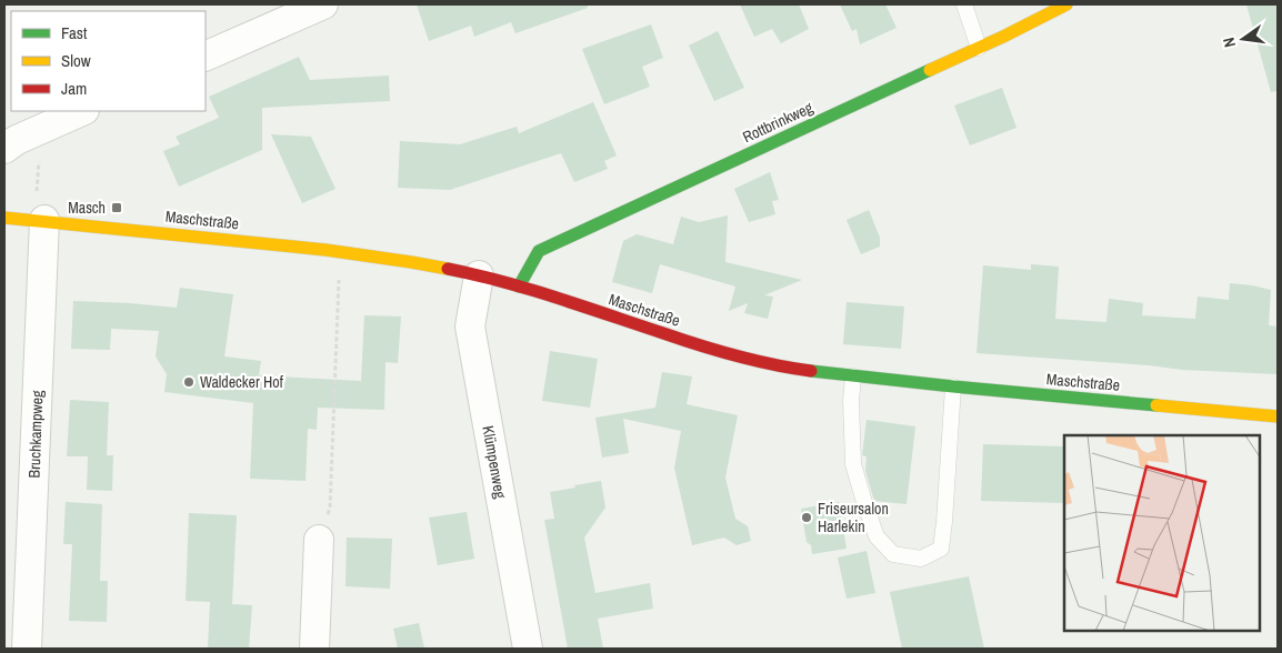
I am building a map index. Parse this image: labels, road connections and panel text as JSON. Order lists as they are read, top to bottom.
{
  "streets": {
    "street": [
      "Rottbrinkweg",
      "Maschstraße",
      "Bruchkampweg",
      "Klümpenweg"
    ]
  },
  "crossings": [
    ["Rottbrinkweg", "Maschstraße"],
    ["Maschstraße", "Bruchkampweg"],
    ["Maschstraße", "Klümpenweg"]
  ],
  "places": {
    "transit": ["Masch"],
    "other": ["Waldecker Hof", "Friseursalon Harlekin"]
  },
  "legend": ["Fast", "Slow", "Jam"],
  "north": "left"
}
